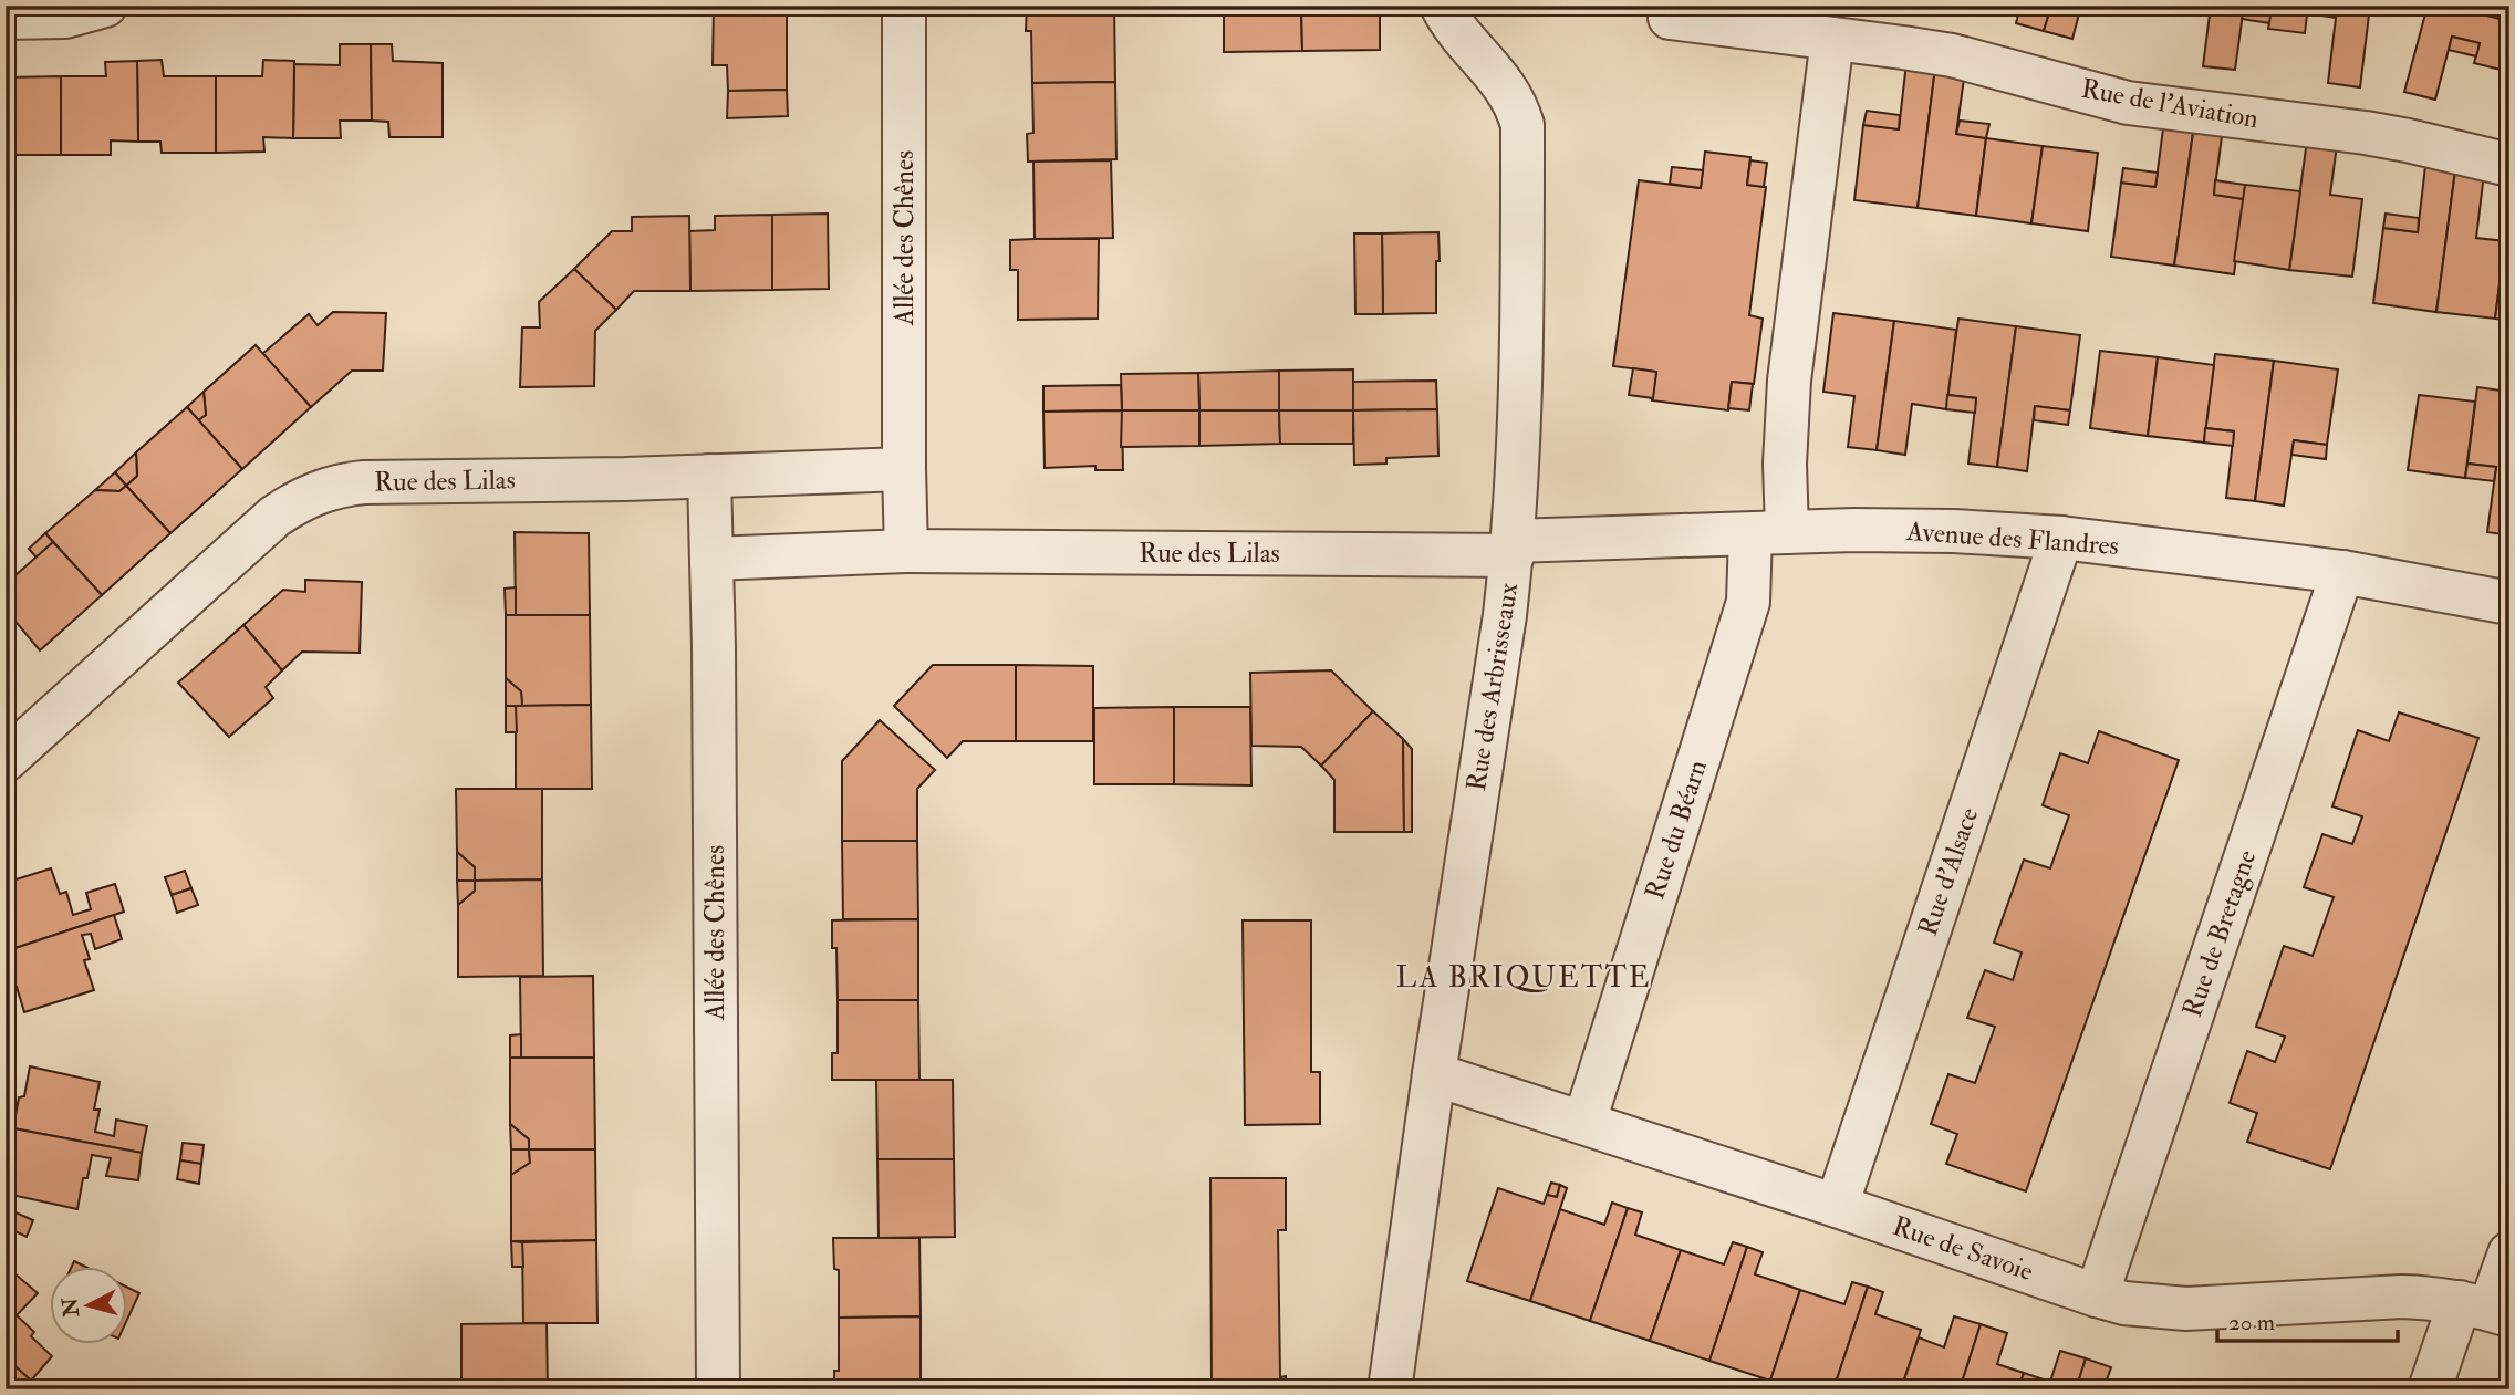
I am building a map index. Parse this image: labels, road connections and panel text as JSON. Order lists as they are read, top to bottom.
{
  "streets": {
    "street": [
      "Rue de l'Aviation",
      "Allée des Chênes",
      "Rue des Lilas",
      "Avenue des Flandres",
      "Rue des Arbrisseaux",
      "Rue du Béarn",
      "Rue d'Alsace",
      "Rue de Bretagne",
      "Rue de Savoie"
    ]
  },
  "crossings": [
    ["Allée des Chênes", "Rue des Lilas"],
    ["Rue des Lilas", "Avenue des Flandres"],
    ["Rue des Lilas", "Rue des Arbrisseaux"],
    ["Avenue des Flandres", "Rue des Arbrisseaux"],
    ["Avenue des Flandres", "Rue du Béarn"],
    ["Avenue des Flandres", "Rue d'Alsace"],
    ["Avenue des Flandres", "Rue de Bretagne"],
    ["Rue des Arbrisseaux", "Rue de Savoie"],
    ["Rue du Béarn", "Rue de Savoie"],
    ["Rue d'Alsace", "Rue de Savoie"],
    ["Rue de Bretagne", "Rue de Savoie"]
  ],
  "districts": ["LA BRIQUETTE"],
  "scale_bar": "20 m",
  "north": "left"
}
